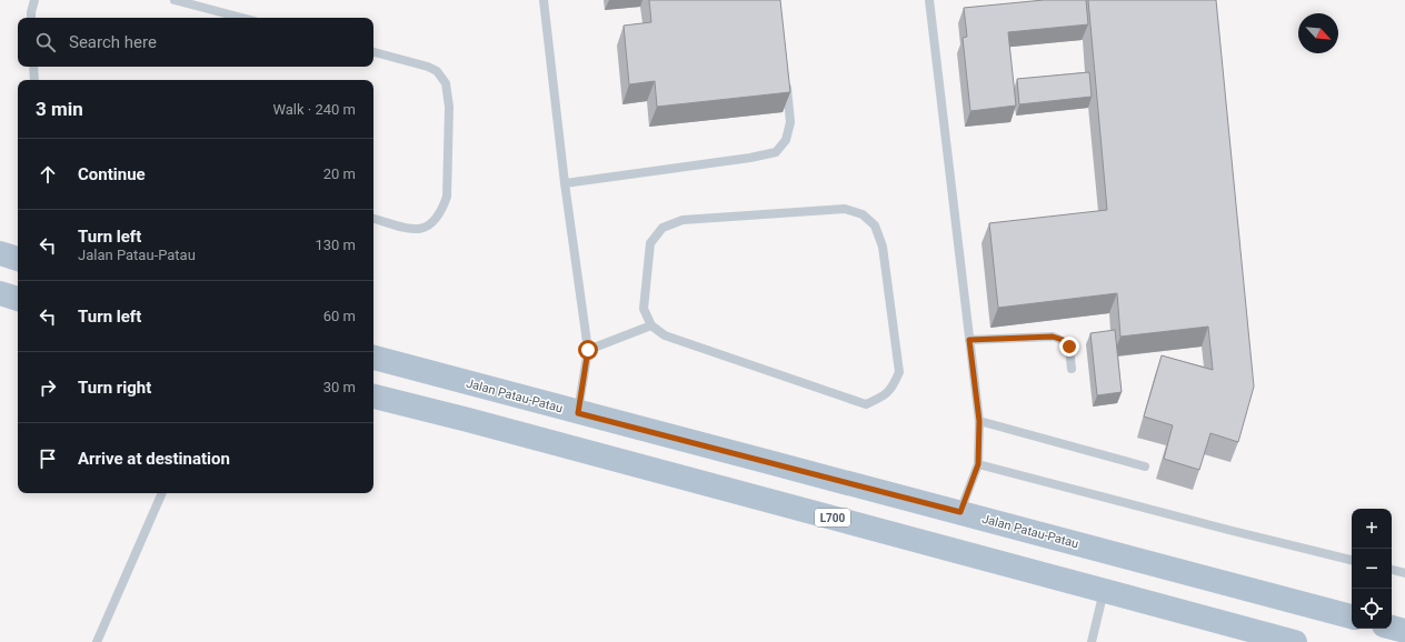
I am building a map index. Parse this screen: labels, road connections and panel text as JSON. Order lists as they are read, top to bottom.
{
  "streets": {
    "main road": ["Jalan Patau-Patau", "L700"]
  },
  "north": "bottom right",
  "page": {
    "search": "Search here",
    "heading": ["3 min", "Walk · 240 m"],
    "list": [
      ["Continue", "20 m"],
      ["Turn left", "Jalan Patau-Patau", "130 m"],
      ["Turn left", "60 m"],
      ["Turn right", "30 m"],
      "Arrive at destination"
    ],
    "map_buttons": ["+", "−"]
  }
}
